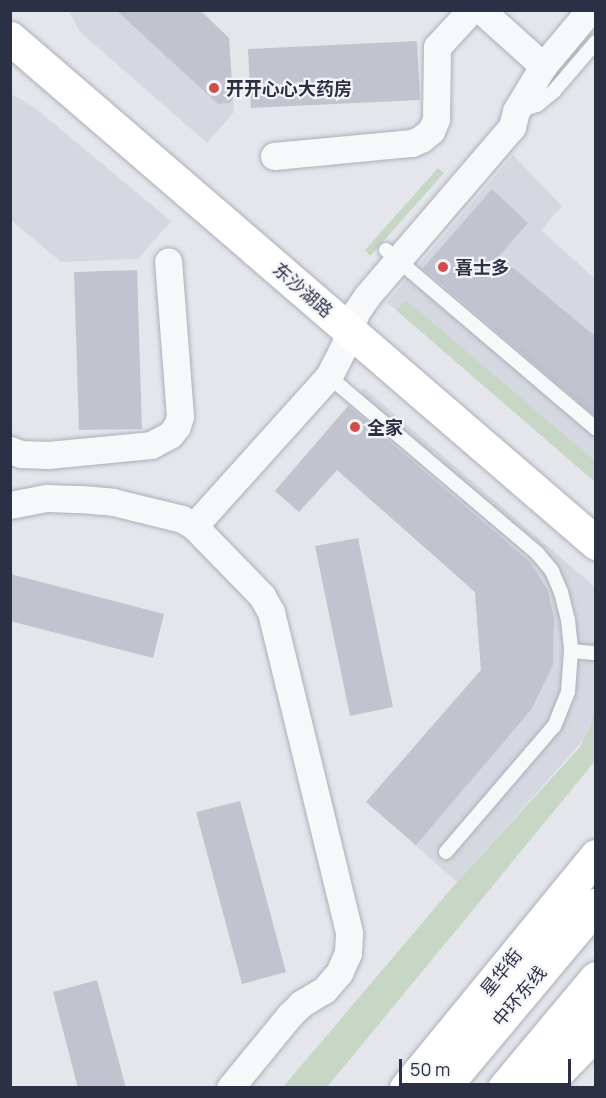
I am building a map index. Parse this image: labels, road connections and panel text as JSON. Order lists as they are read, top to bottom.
{
  "streets": {
    "main road": ["东沙湖路", "星华街", "中环东线"]
  },
  "places": ["开开心心大药房", "喜士多", "全家"],
  "scale_bar": "50 m"
}
